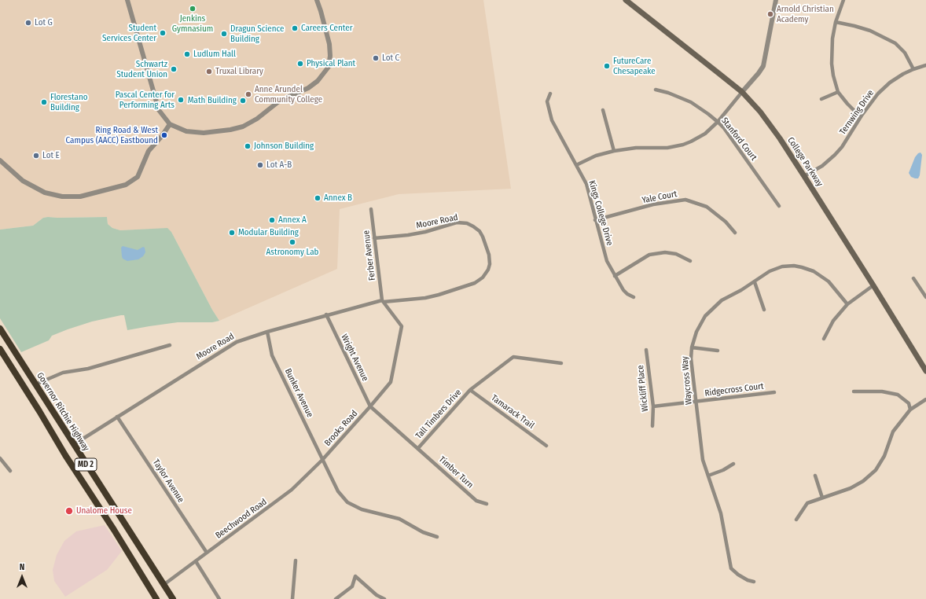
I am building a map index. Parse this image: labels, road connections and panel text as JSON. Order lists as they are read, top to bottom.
{
  "streets": {
    "highway": ["Governor Ritchie Highway", "MD 2"],
    "main road": ["College Parkway"],
    "street": [
      "Ternwing Drive",
      "Stanford Court",
      "Yale Court",
      "Kings College Drive",
      "Moore Road",
      "Ferber Avenue",
      "Wright Avenue",
      "Waycross Way",
      "Wickliff Place",
      "Ridgecross Court",
      "Bunker Avenue",
      "Tamarack Trail",
      "Tall Timbers Drive",
      "Brooks Road",
      "Timber Turn",
      "Taylor Avenue",
      "Beechwood Road"
    ]
  },
  "crossings": [
    ["Ternwing Drive", "College Parkway"],
    ["Yale Court", "Kings College Drive"],
    ["Moore Road", "Ferber Avenue"],
    ["Moore Road", "Wright Avenue"],
    ["Moore Road", "Bunker Avenue"],
    ["Moore Road", "Governor Ritchie Highway"],
    ["Moore Road", "Brooks Road"],
    ["Moore Road", "Taylor Avenue"],
    ["Ferber Avenue", "Brooks Road"],
    ["Wright Avenue", "Brooks Road"],
    ["Wright Avenue", "Timber Turn"],
    ["Waycross Way", "Ridgecross Court"],
    ["Wickliff Place", "Ridgecross Court"],
    ["Bunker Avenue", "Brooks Road"],
    ["Bunker Avenue", "Beechwood Road"],
    ["Governor Ritchie Highway", "Beechwood Road"],
    ["Tamarack Trail", "Tall Timbers Drive"],
    ["Tall Timbers Drive", "Timber Turn"],
    ["Brooks Road", "Timber Turn"],
    ["Brooks Road", "Beechwood Road"],
    ["Taylor Avenue", "Beechwood Road"]
  ],
  "places": [
    "Jenkins Gymnasium",
    "Arnold Christian Academy",
    "Lot G",
    "Careers Center",
    "Student Services Center",
    "Dragun Science Building",
    "Ludlum Hall",
    "Lot C",
    "Physical Plant",
    "FutureCare Chesapeake",
    "Schwartz Student Union",
    "Truxal Library",
    "Anne Arundel Community College",
    "Pascal Center for Performing Arts",
    "Math Building",
    "Florestano Building",
    "Ring Road & West Campus (AACC) Eastbound",
    "Johnson Building",
    "Lot E",
    "Lot A-B",
    "Annex B",
    "Annex A",
    "Modular Building",
    "Astronomy Lab",
    "Unalome House"
  ],
  "north": "top"
}
